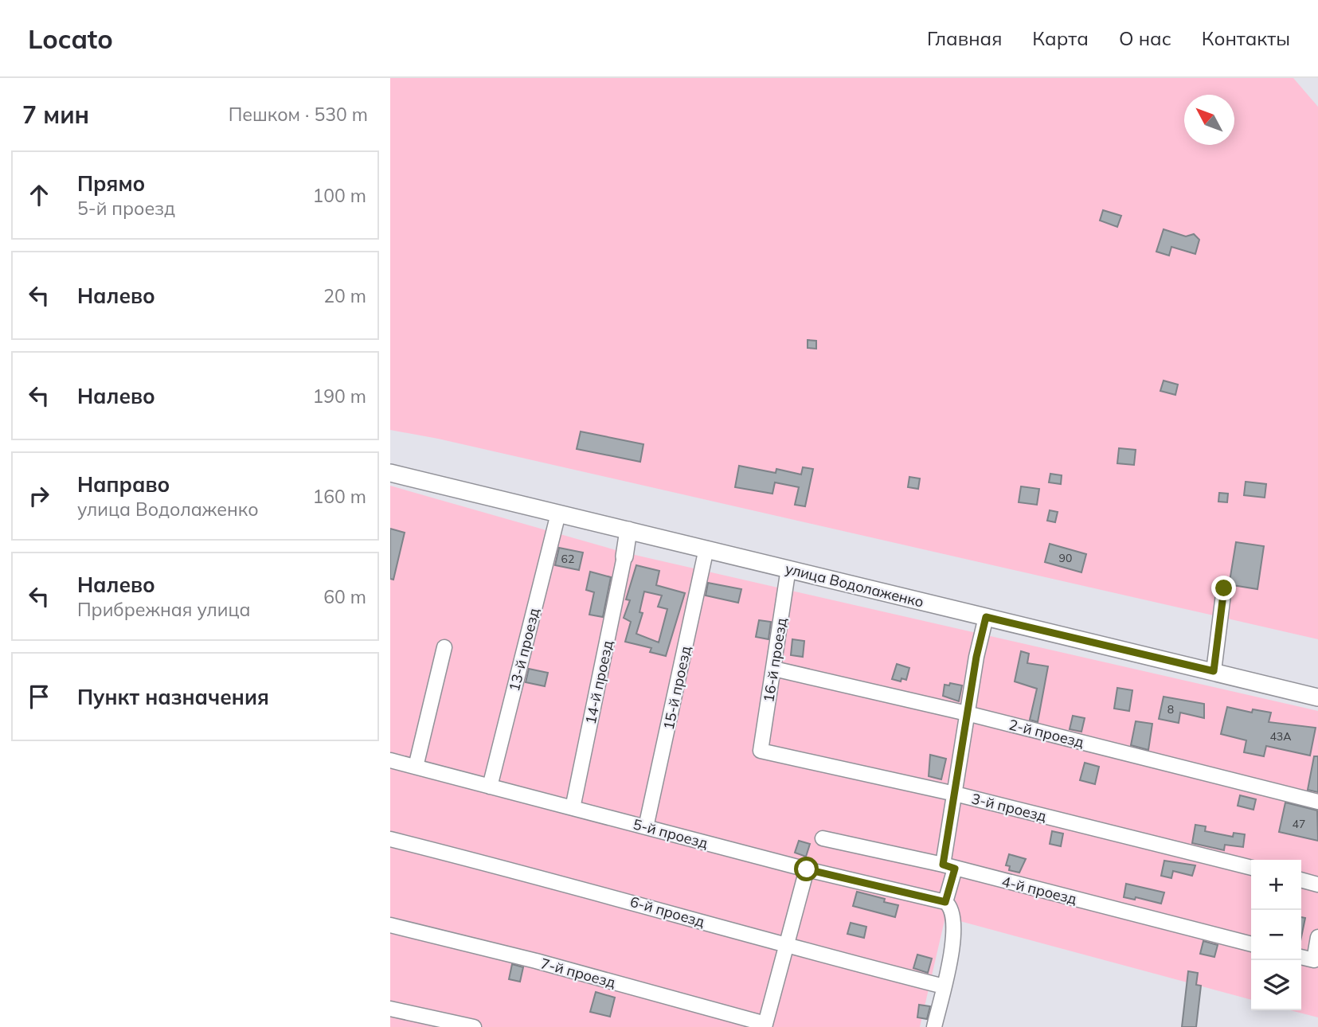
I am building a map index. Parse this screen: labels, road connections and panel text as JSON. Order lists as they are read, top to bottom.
{
  "streets": {
    "main road": ["улица Водолаженко"],
    "street": [
      "13-й проезд",
      "16-й проезд",
      "14-й проезд",
      "15-й проезд",
      "2-й проезд",
      "3-й проезд",
      "5-й проезд",
      "4-й проезд",
      "6-й проезд",
      "7-й проезд"
    ]
  },
  "crossings": [
    ["улица Водолаженко", "13-й проезд"],
    ["улица Водолаженко", "16-й проезд"],
    ["улица Водолаженко", "15-й проезд"],
    ["13-й проезд", "5-й проезд"],
    ["16-й проезд", "2-й проезд"],
    ["16-й проезд", "3-й проезд"],
    ["14-й проезд", "5-й проезд"],
    ["15-й проезд", "5-й проезд"]
  ],
  "house_numbers": [
    "90",
    "62",
    "8",
    "43А",
    "47"
  ],
  "north": "top left",
  "page": {
    "header": "Locato",
    "nav": [
      "Главная",
      "Карта",
      "О нас",
      "Контакты"
    ],
    "heading": ["7 мин", "Пешком · 530 m"],
    "list": [
      ["Прямо", "5-й проезд", "100 m"],
      ["Налево", "20 m"],
      ["Налево", "190 m"],
      ["Направо", "улица Водолаженко", "160 m"],
      ["Налево", "Прибрежная улица", "60 m"],
      "Пункт назначения"
    ],
    "map_buttons": ["+", "−"]
  }
}
